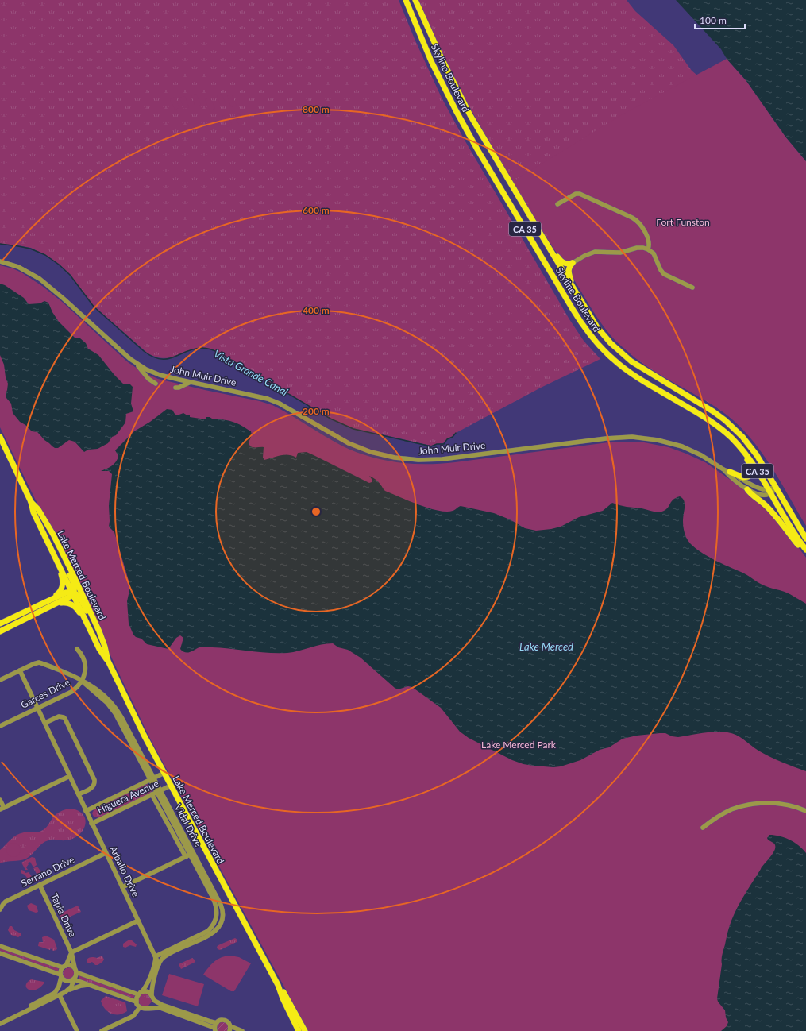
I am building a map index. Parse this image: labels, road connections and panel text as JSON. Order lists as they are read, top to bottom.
{
  "streets": {
    "main road": ["Skyline Boulevard", "CA 35", "Lake Merced Boulevard"],
    "street": [
      "John Muir Drive",
      "Garces Drive",
      "Higuera Avenue",
      "Vidal Drive",
      "Serrano Drive",
      "Arballo Drive",
      "Tapia Drive"
    ]
  },
  "crossings": [
    ["Skyline Boulevard", "John Muir Drive"],
    ["Lake Merced Boulevard", "Higuera Avenue"],
    ["Garces Drive", "Vidal Drive"],
    ["Garces Drive", "Arballo Drive"],
    ["Higuera Avenue", "Vidal Drive"],
    ["Higuera Avenue", "Arballo Drive"],
    ["Vidal Drive", "Arballo Drive"],
    ["Serrano Drive", "Arballo Drive"],
    ["Serrano Drive", "Tapia Drive"]
  ],
  "water": ["Vista Grande Canal", "Lake Merced"],
  "parks": ["Fort Funston", "Lake Merced Park"],
  "scale_bar": "100 m",
  "rings": [
    "800 m",
    "600 m",
    "400 m",
    "200 m"
  ]
}
